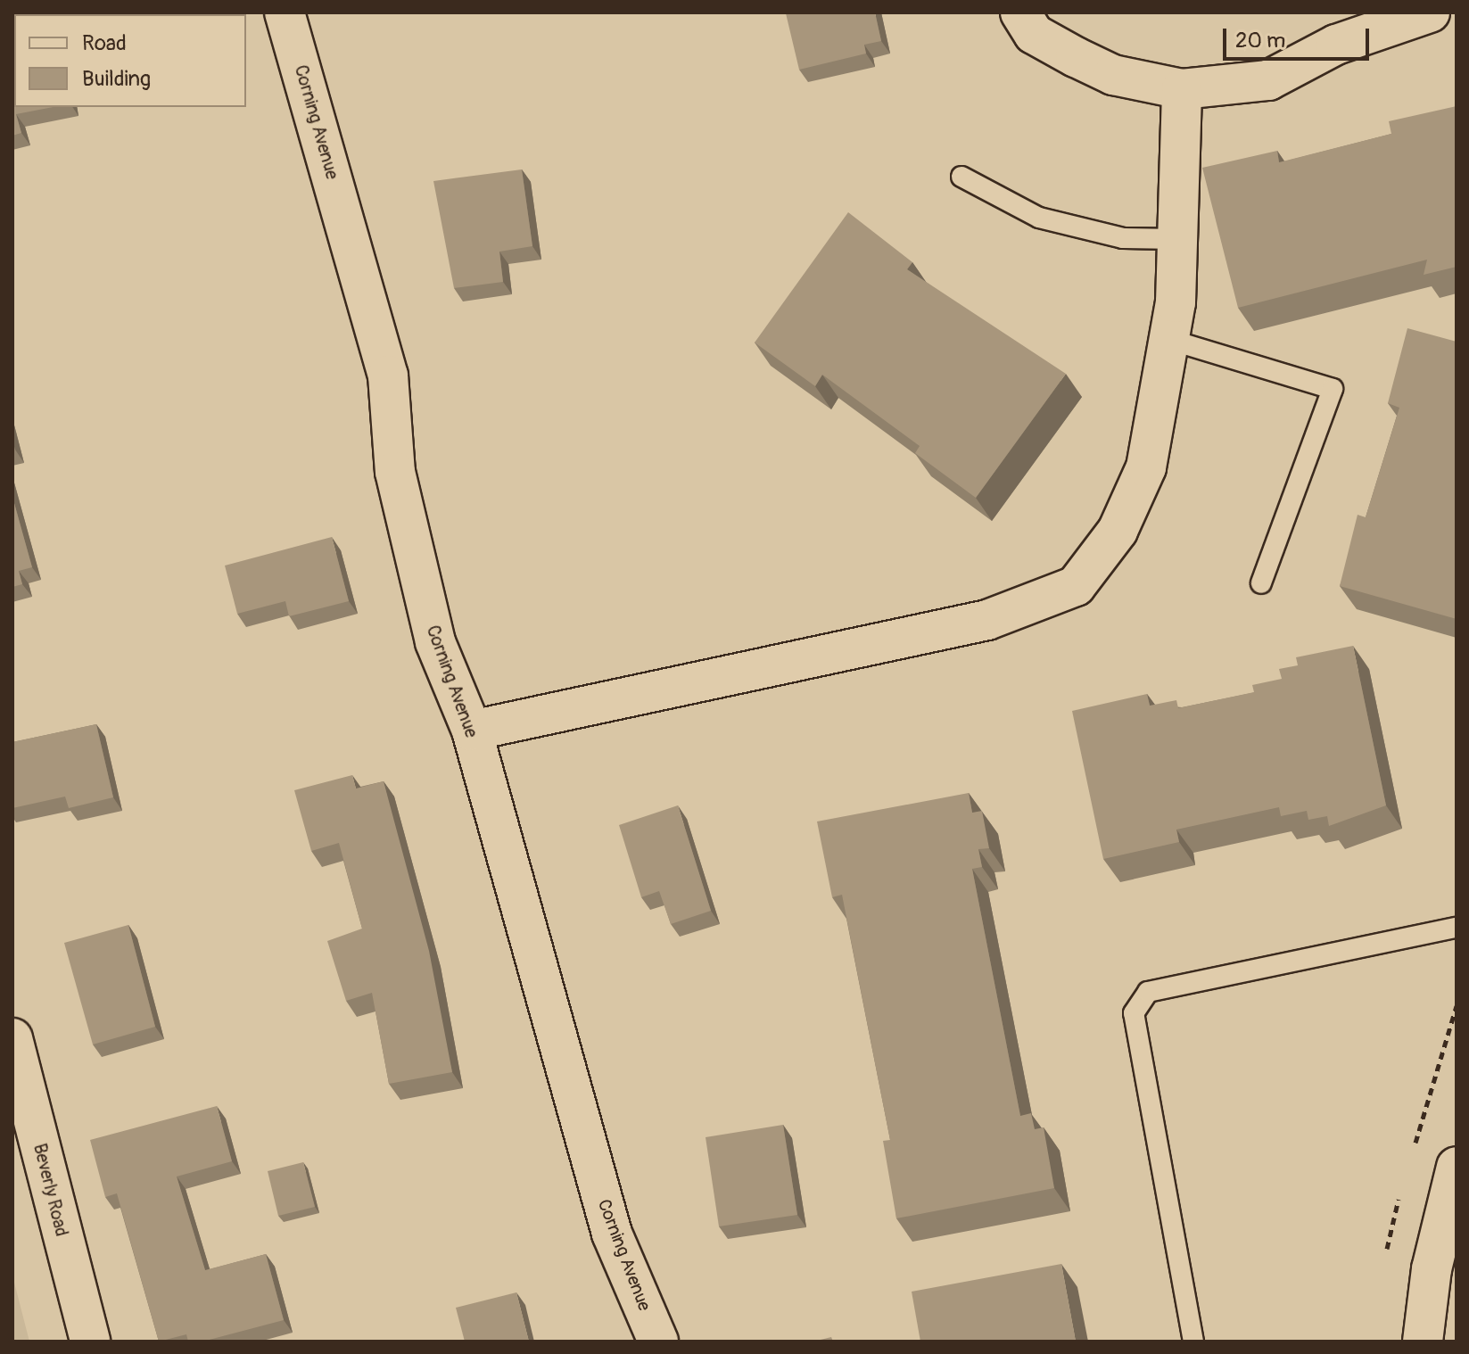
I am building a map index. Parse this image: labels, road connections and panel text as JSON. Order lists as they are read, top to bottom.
{
  "streets": {
    "street": ["Corning Avenue", "Beverly Road"]
  },
  "legend": ["Road", "Building"],
  "scale_bar": "20 m"
}
